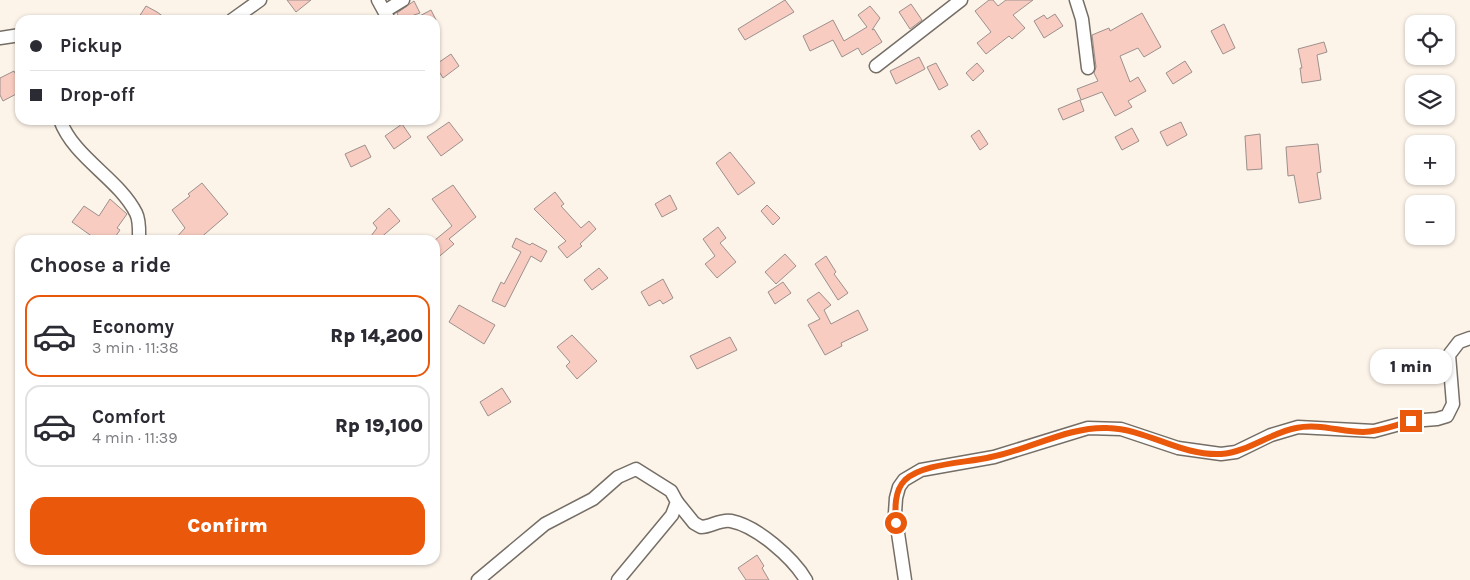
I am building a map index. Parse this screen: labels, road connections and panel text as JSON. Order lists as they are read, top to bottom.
{
  "page": {
    "map_buttons": ["+", "−"],
    "banner": ["Pickup", "Drop-off"],
    "heading": "Choose a ride",
    "list": [
      {
        "name": "Economy",
        "note": "3 min · 11:38",
        "value": "Rp 14,200"
      },
      {
        "name": "Comfort",
        "note": "4 min · 11:39",
        "value": "Rp 19,100"
      }
    ],
    "bubble": "1 min",
    "buttons": "Confirm"
  }
}
